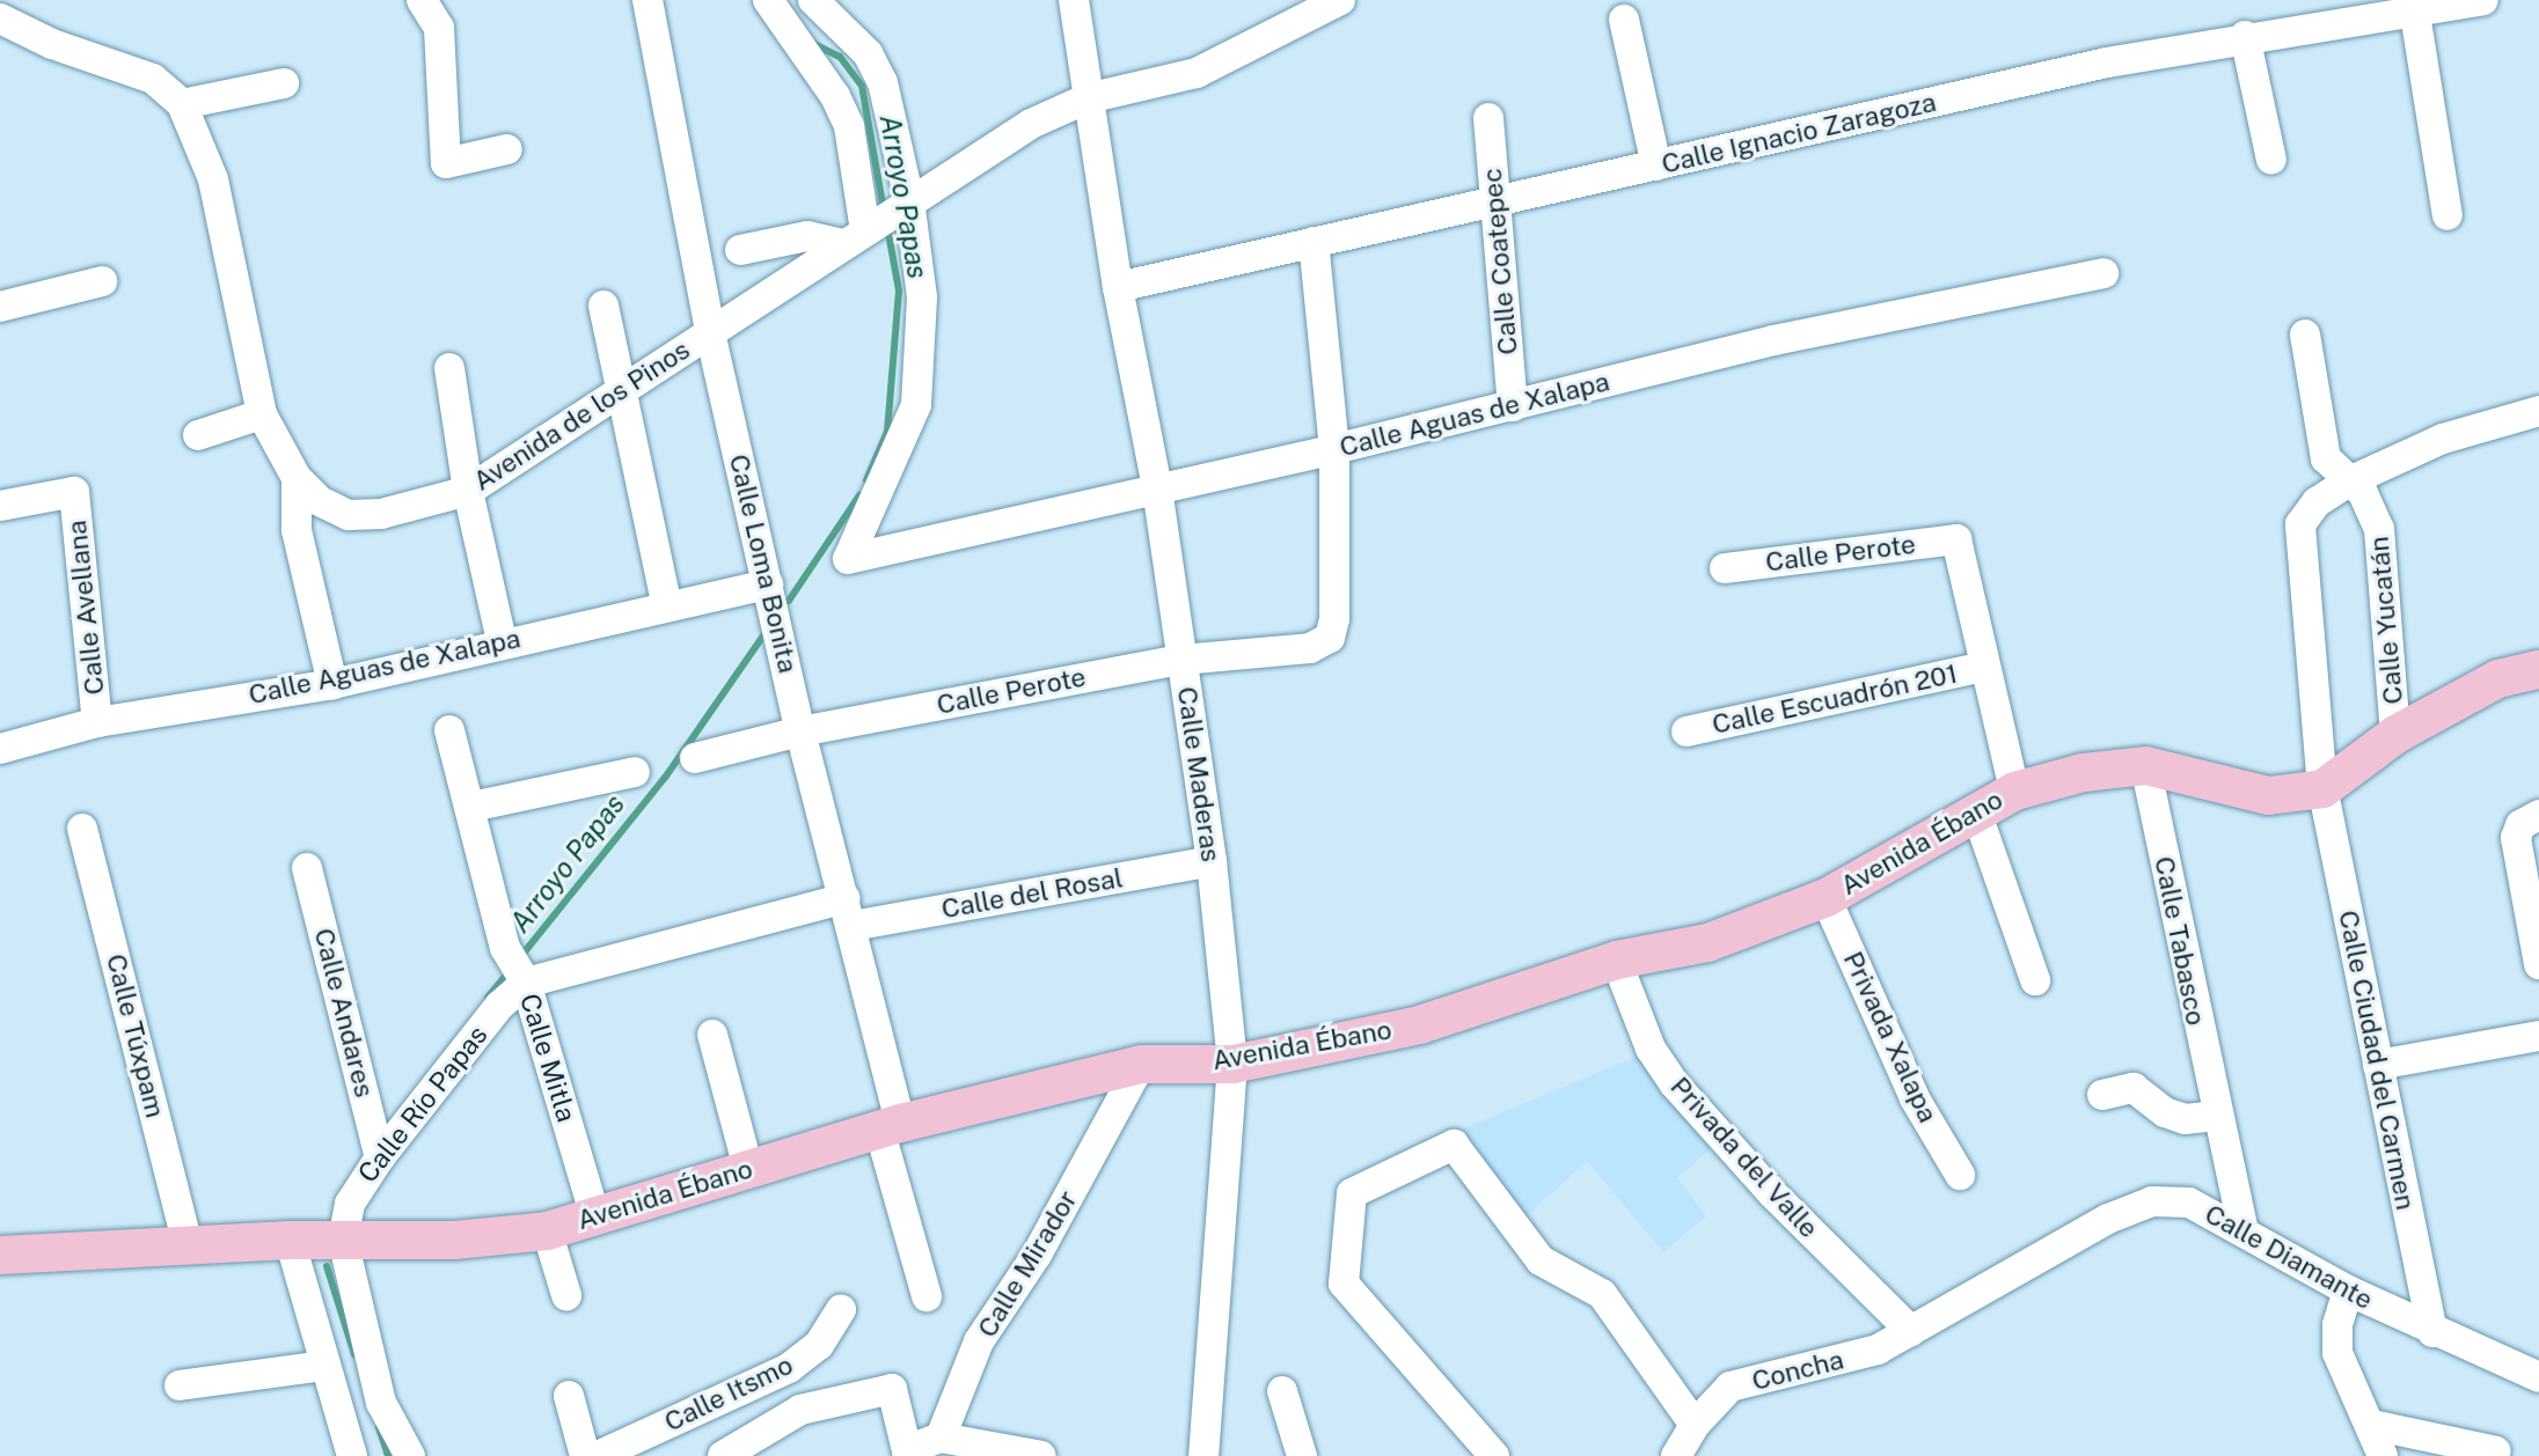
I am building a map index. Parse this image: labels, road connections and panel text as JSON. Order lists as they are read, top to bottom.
{
  "streets": {
    "main road": ["Avenida Ébano"],
    "street": [
      "Calle Ignacio Zaragoza",
      "Calle Coatepec",
      "Calle Aguas de Xalapa",
      "Avenida de los Pinos",
      "Calle Perote",
      "Calle Loma Bonita",
      "Calle Avellana",
      "Calle Yucatán",
      "Calle Escuadrón 201",
      "Calle Maderas",
      "Calle del Rosal",
      "Calle Tabasco",
      "Calle Andares",
      "Calle Túxpam",
      "Privada Xalapa",
      "Calle Mitla",
      "Calle Ciudad del Carmen",
      "Calle Río Papas",
      "Privada del Valle",
      "Calle Diamante",
      "Calle Mirador",
      "Concha",
      "Calle Itsmo"
    ]
  },
  "crossings": [
    ["Calle Ignacio Zaragoza", "Calle Coatepec"],
    ["Calle Ignacio Zaragoza", "Calle Maderas"],
    ["Calle Coatepec", "Calle Aguas de Xalapa"],
    ["Calle Aguas de Xalapa", "Avenida de los Pinos"],
    ["Calle Aguas de Xalapa", "Calle Perote"],
    ["Calle Aguas de Xalapa", "Calle Loma Bonita"],
    ["Calle Aguas de Xalapa", "Calle Avellana"],
    ["Calle Aguas de Xalapa", "Calle Maderas"],
    ["Avenida de los Pinos", "Calle Loma Bonita"],
    ["Avenida de los Pinos", "Calle Maderas"],
    ["Calle Perote", "Calle Loma Bonita"],
    ["Calle Perote", "Calle Escuadrón 201"],
    ["Calle Perote", "Calle Maderas"],
    ["Calle Loma Bonita", "Avenida Ébano"],
    ["Calle Loma Bonita", "Calle del Rosal"],
    ["Calle Yucatán", "Avenida Ébano"],
    ["Calle Yucatán", "Calle Ciudad del Carmen"],
    ["Calle Maderas", "Avenida Ébano"],
    ["Calle Maderas", "Calle del Rosal"],
    ["Avenida Ébano", "Calle Tabasco"],
    ["Avenida Ébano", "Calle Túxpam"],
    ["Avenida Ébano", "Privada Xalapa"],
    ["Avenida Ébano", "Calle Mitla"],
    ["Avenida Ébano", "Calle Ciudad del Carmen"],
    ["Avenida Ébano", "Calle Río Papas"],
    ["Avenida Ébano", "Privada del Valle"],
    ["Avenida Ébano", "Calle Mirador"],
    ["Calle del Rosal", "Calle Mitla"],
    ["Calle del Rosal", "Calle Río Papas"],
    ["Calle Tabasco", "Calle Diamante"],
    ["Calle Andares", "Calle Río Papas"],
    ["Calle Mitla", "Calle Río Papas"],
    ["Calle Ciudad del Carmen", "Calle Diamante"],
    ["Privada del Valle", "Calle Diamante"],
    ["Privada del Valle", "Concha"],
    ["Calle Diamante", "Concha"]
  ],
  "water": ["Arroyo Papas"]
}
